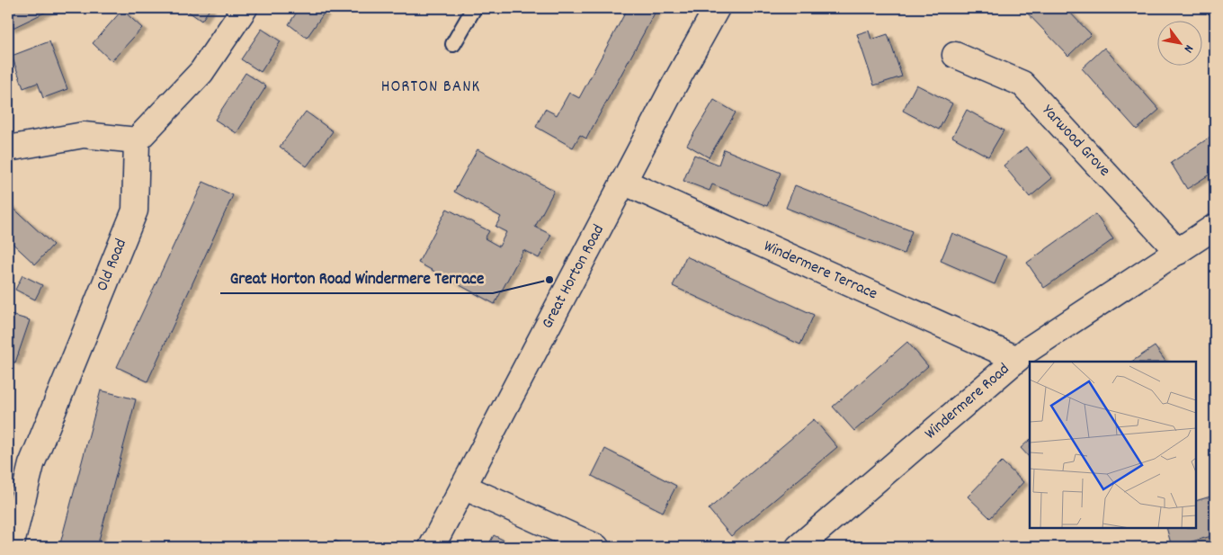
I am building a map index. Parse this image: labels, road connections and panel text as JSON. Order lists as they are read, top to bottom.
{
  "streets": {
    "street": [
      "Yarwood Grove",
      "Old Road",
      "Windermere Terrace",
      "Great Horton Road",
      "Windermere Road"
    ]
  },
  "crossings": [
    ["Yarwood Grove", "Windermere Road"],
    ["Windermere Terrace", "Great Horton Road"],
    ["Windermere Terrace", "Windermere Road"]
  ],
  "districts": ["HORTON BANK"],
  "places": ["Great Horton Road Windermere Terrace"],
  "north": "bottom right"
}
